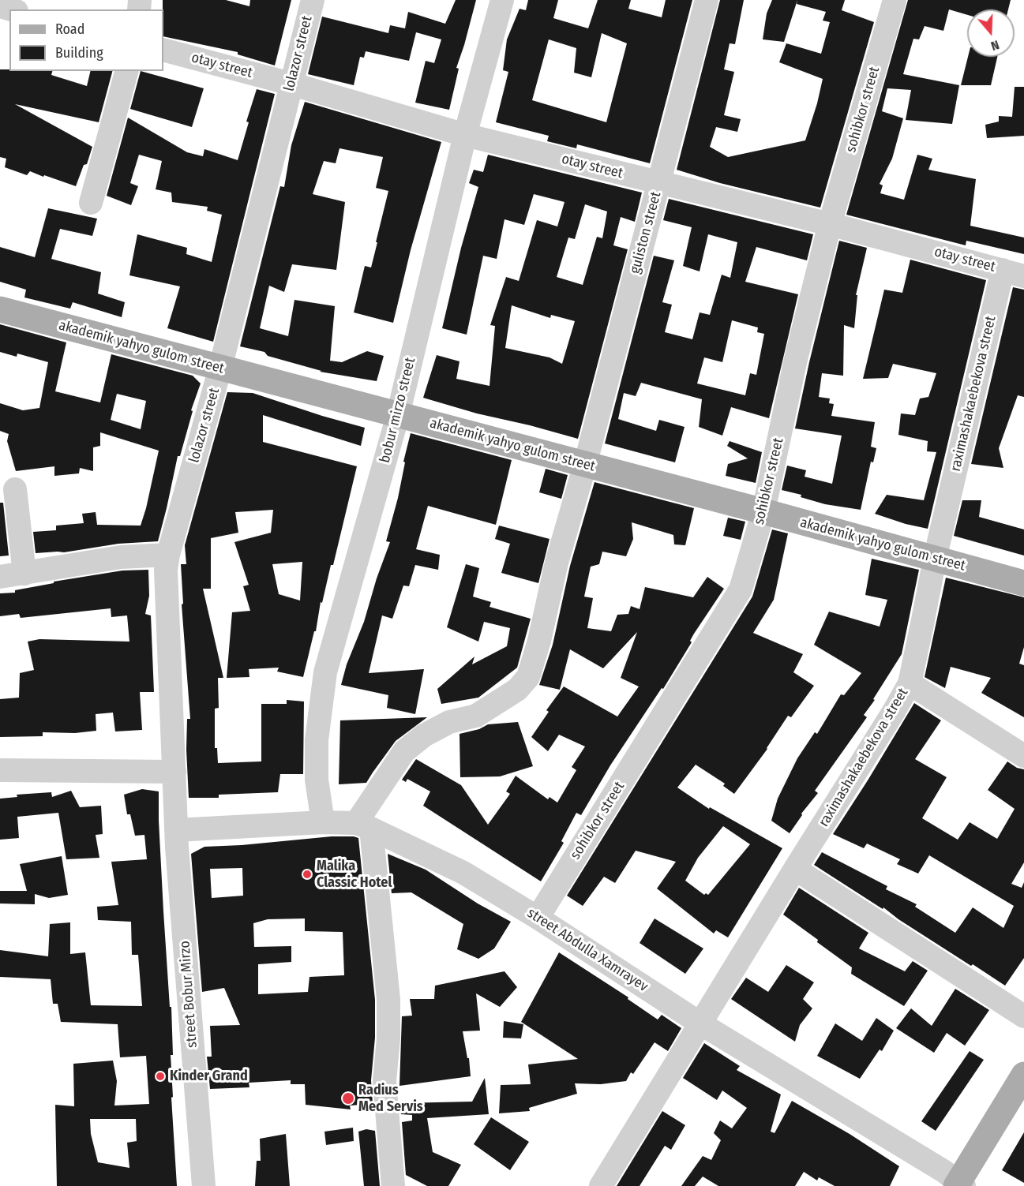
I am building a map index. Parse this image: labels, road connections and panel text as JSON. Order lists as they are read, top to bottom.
{
  "streets": {
    "main road": ["akademik yahyo gulom street"],
    "street": [
      "lolazor street",
      "otay street",
      "sohibkor street",
      "guliston street",
      "raximashakaebekova street",
      "bobur mirzo street",
      "street Abdulla Xamrayev",
      "street Bobur Mirzo"
    ]
  },
  "crossings": [
    ["lolazor street", "otay street"],
    ["lolazor street", "akademik yahyo gulom street"],
    ["lolazor street", "street Abdulla Xamrayev"],
    ["lolazor street", "street Bobur Mirzo"],
    ["otay street", "sohibkor street"],
    ["otay street", "guliston street"],
    ["otay street", "raximashakaebekova street"],
    ["otay street", "bobur mirzo street"],
    ["sohibkor street", "akademik yahyo gulom street"],
    ["sohibkor street", "street Abdulla Xamrayev"],
    ["guliston street", "akademik yahyo gulom street"],
    ["guliston street", "street Abdulla Xamrayev"],
    ["akademik yahyo gulom street", "raximashakaebekova street"],
    ["akademik yahyo gulom street", "bobur mirzo street"],
    ["raximashakaebekova street", "street Abdulla Xamrayev"],
    ["bobur mirzo street", "street Abdulla Xamrayev"],
    ["street Abdulla Xamrayev", "street Bobur Mirzo"]
  ],
  "places": ["Malika Classic Hotel", "Kinder Grand", "Radius Med Servis"],
  "legend": ["Road", "Building"],
  "north": "bottom"
}
